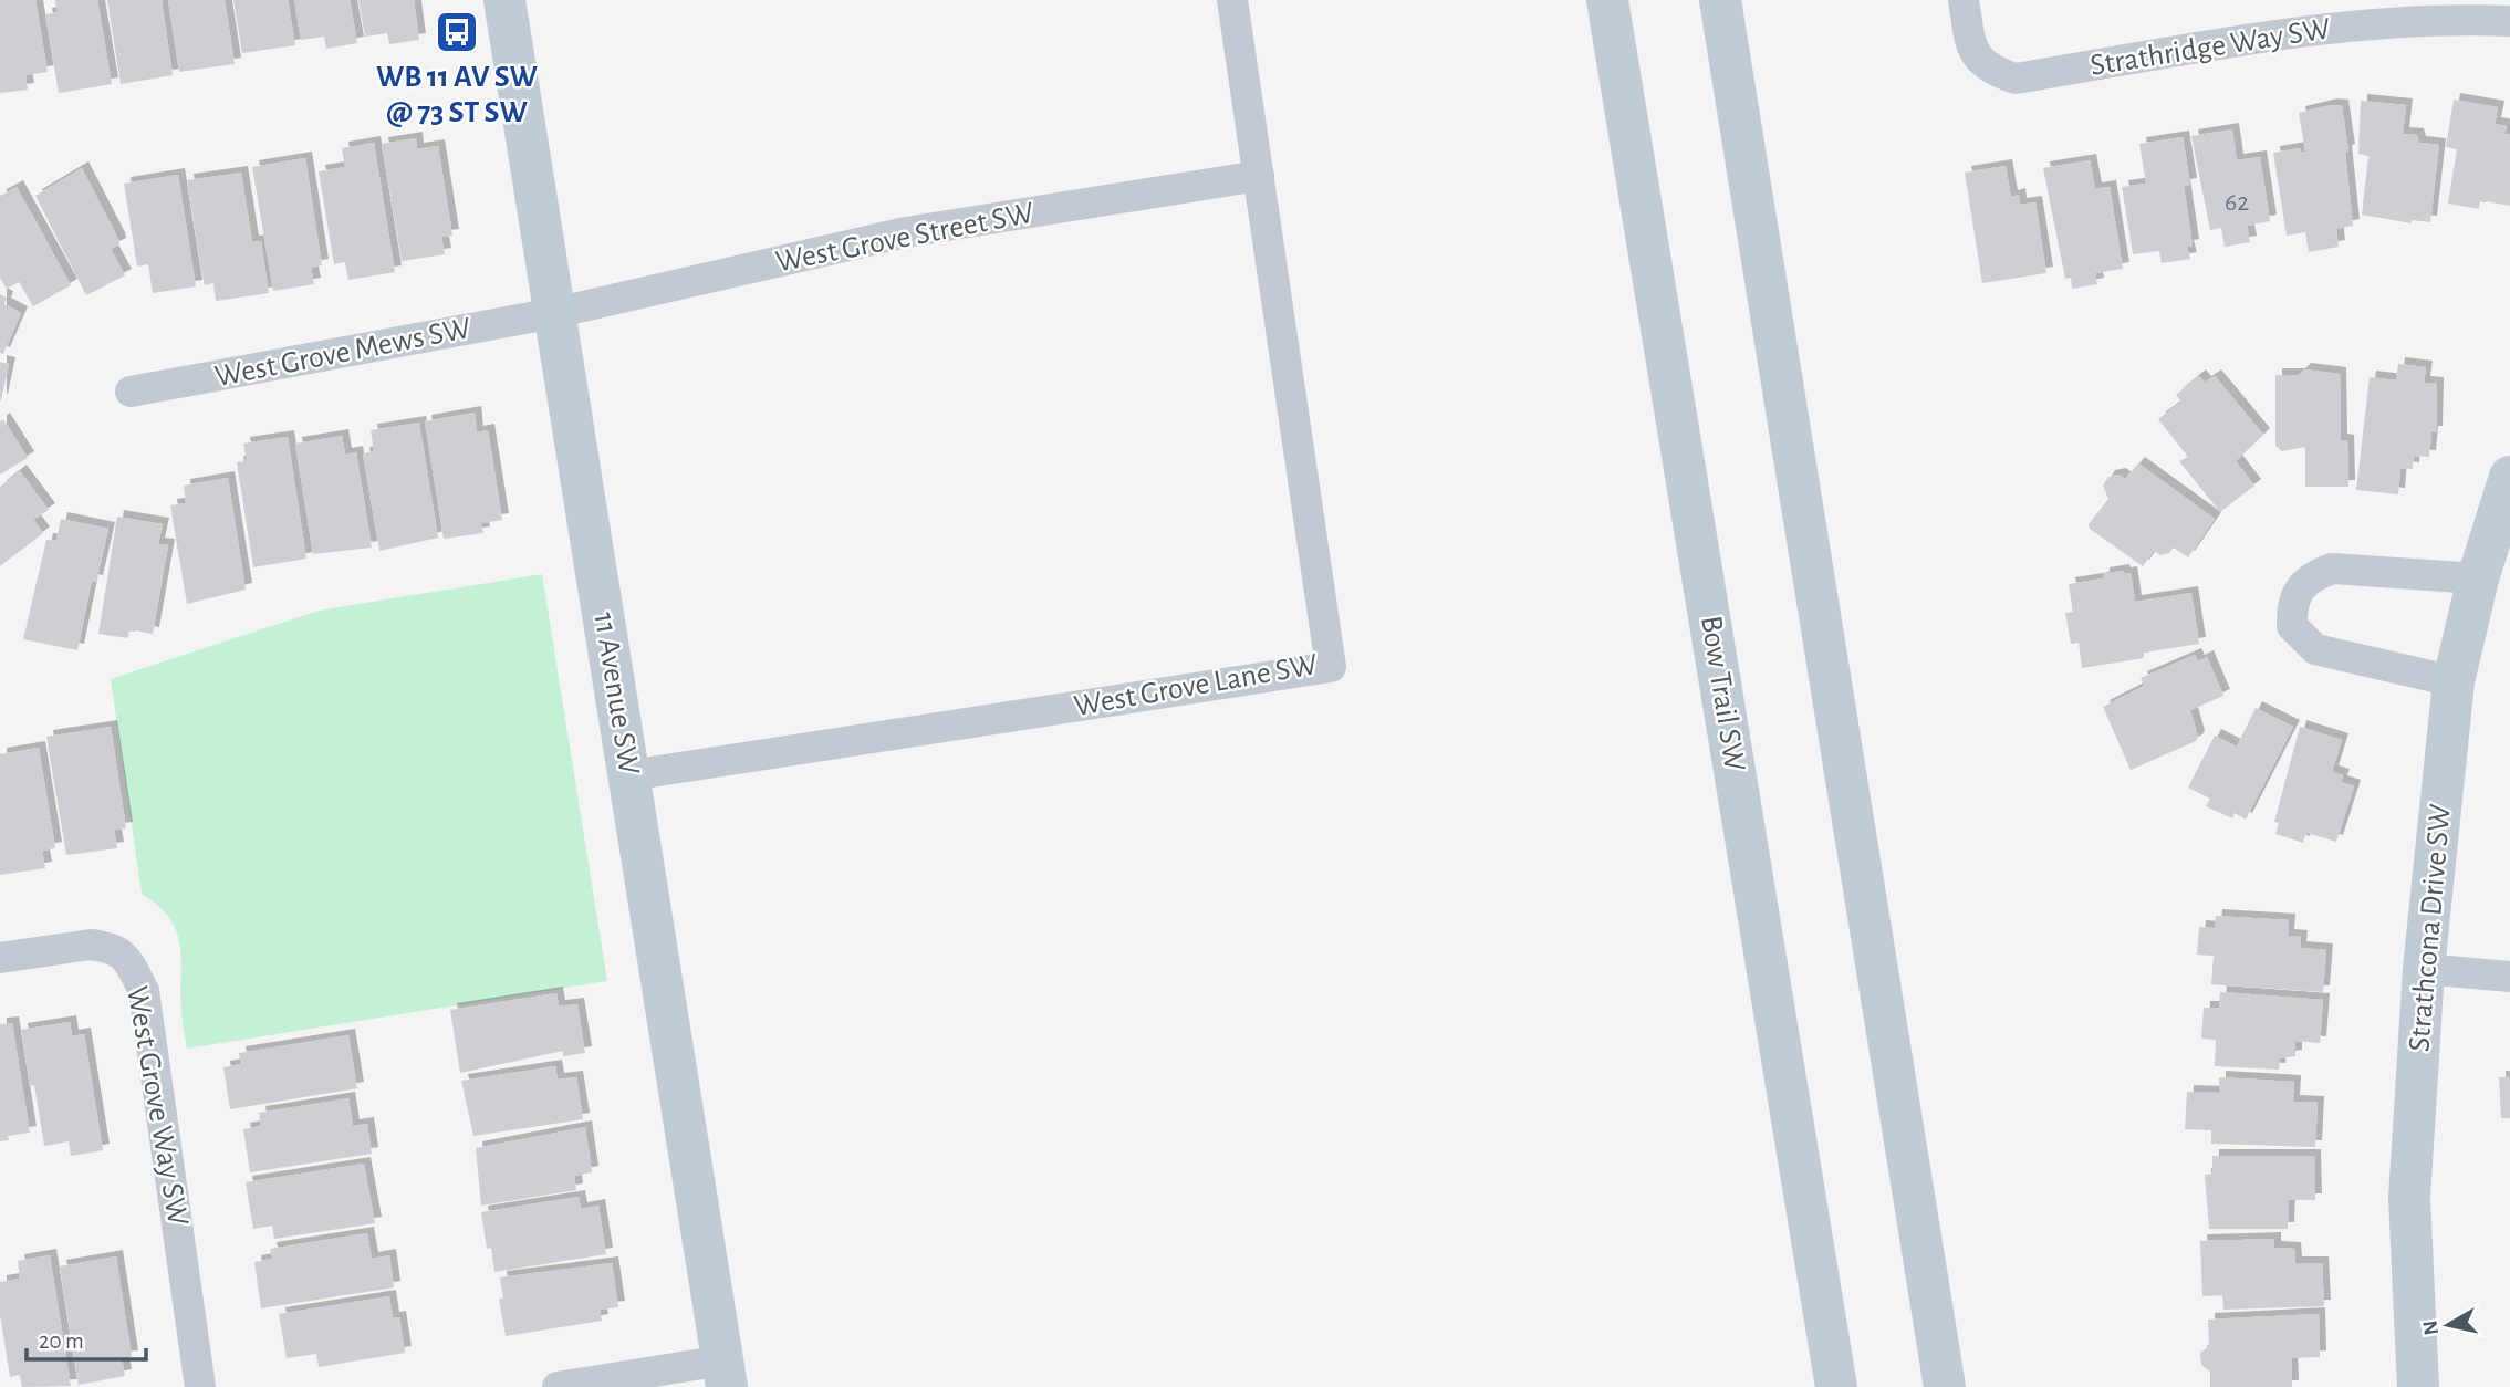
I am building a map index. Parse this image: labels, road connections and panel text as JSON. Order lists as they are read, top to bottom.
{
  "streets": {
    "main road": ["11 Avenue SW", "Bow Trail SW", "Strathcona Drive SW"],
    "street": [
      "Strathridge Way SW",
      "West Grove Street SW",
      "West Grove Mews SW",
      "West Grove Lane SW",
      "West Grove Way SW"
    ]
  },
  "crossings": [
    ["West Grove Street SW", "West Grove Mews SW"],
    ["West Grove Street SW", "West Grove Lane SW"],
    ["West Grove Street SW", "11 Avenue SW"],
    ["West Grove Mews SW", "11 Avenue SW"],
    ["West Grove Lane SW", "11 Avenue SW"]
  ],
  "places": {
    "bus stop": ["WB 11 AV SW @ 73 ST SW"]
  },
  "house_numbers": ["62"],
  "scale_bar": "20 m",
  "north": "left"
}
